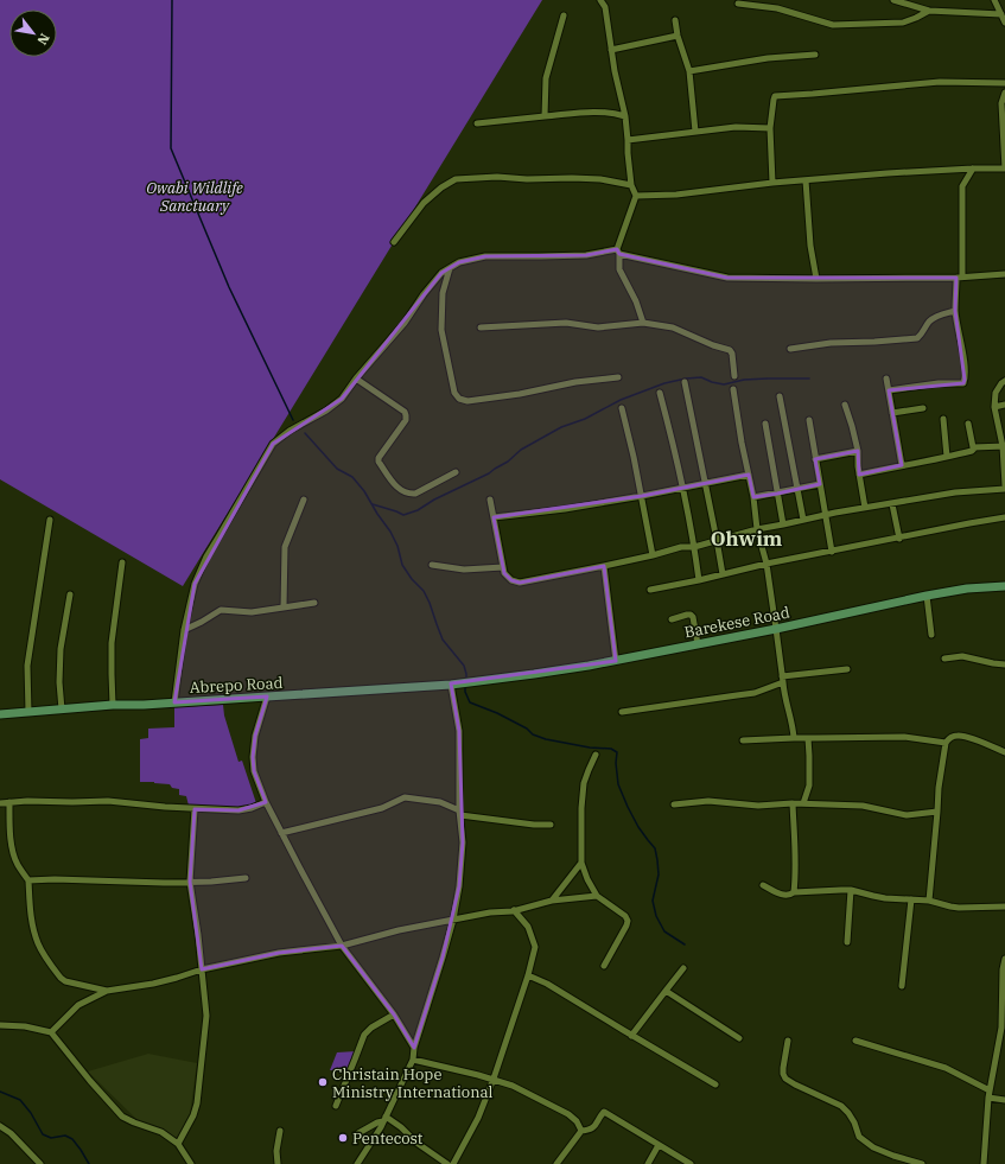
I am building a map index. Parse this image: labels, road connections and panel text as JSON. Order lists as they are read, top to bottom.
{
  "streets": {
    "main road": ["Barekese Road", "Abrepo Road"]
  },
  "crossings": [
    ["Barekese Road", "Abrepo Road"]
  ],
  "districts": ["Ohwim"],
  "parks": ["Owabi Wildlife Sanctuary"],
  "places": ["Christain Hope Ministry International", "Pentecost"],
  "north": "bottom right"
}
